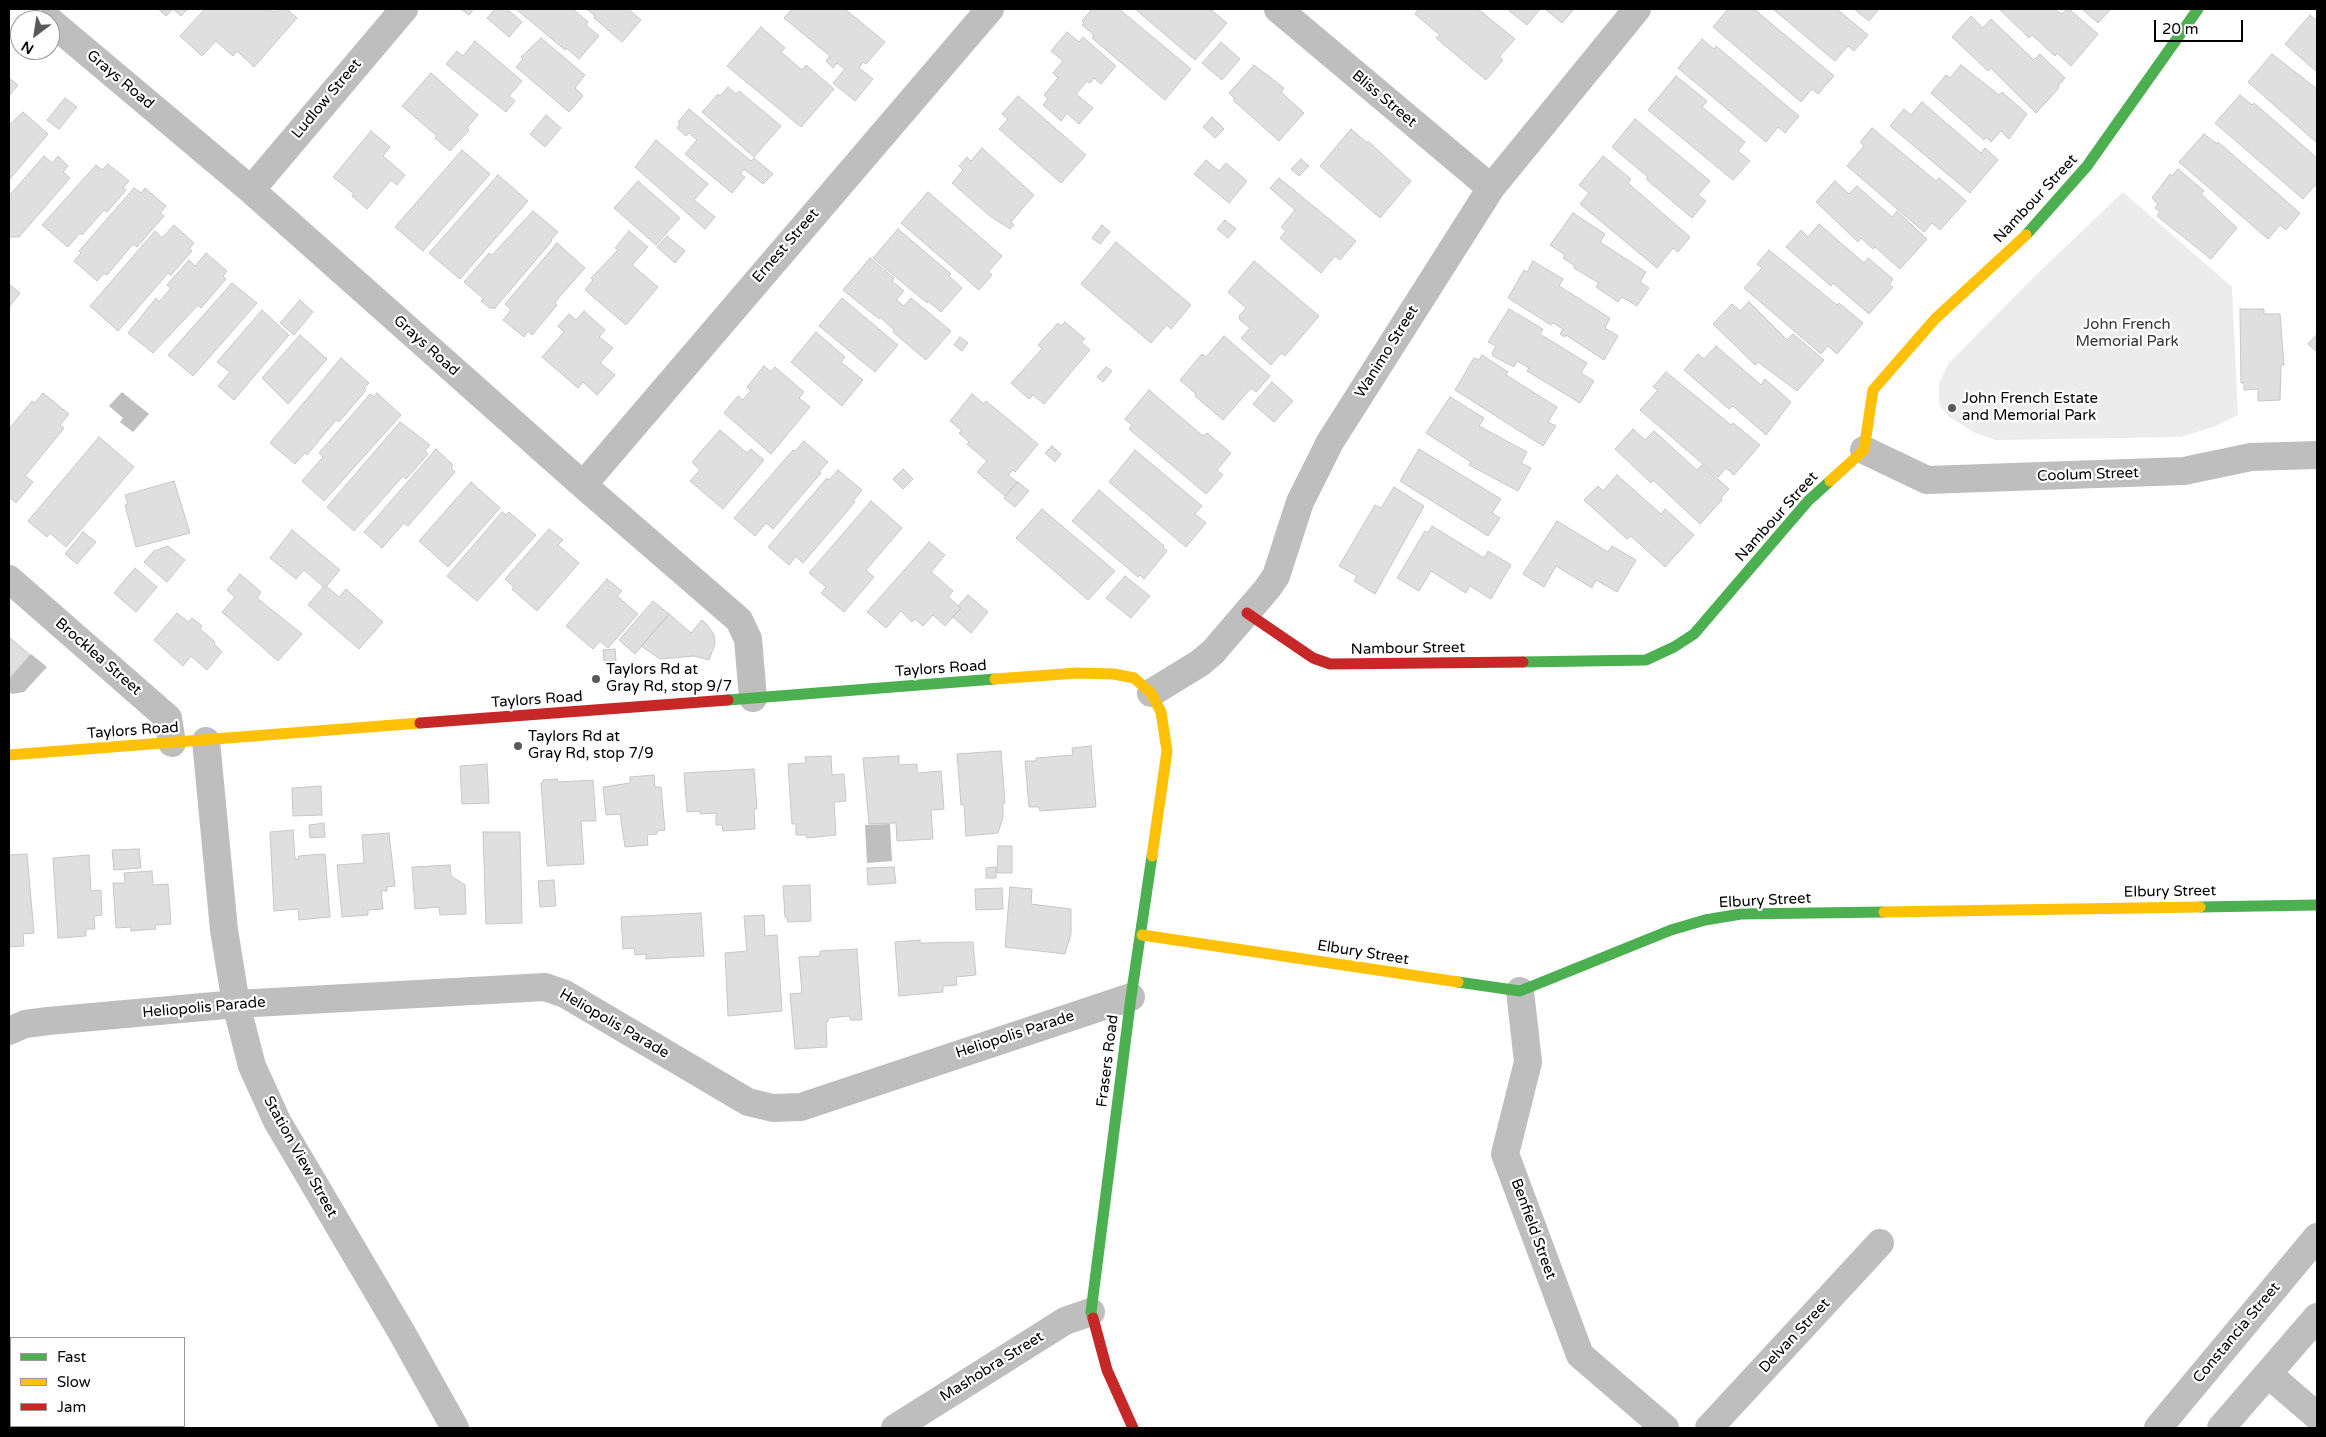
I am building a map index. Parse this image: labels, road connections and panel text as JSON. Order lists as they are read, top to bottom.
{
  "streets": {
    "street": [
      "Grays Road",
      "Ludlow Street",
      "Bliss Street",
      "Nambour Street",
      "Ernest Street",
      "Wanimo Street",
      "Coolum Street",
      "Brocklea Street",
      "Taylors Road",
      "Elbury Street",
      "Heliopolis Parade",
      "Frasers Road",
      "Station View Street",
      "Benfield Street",
      "Constancia Street",
      "Delvan Street",
      "Mashobra Street"
    ]
  },
  "crossings": [
    ["Grays Road", "Ludlow Street"],
    ["Grays Road", "Ernest Street"],
    ["Grays Road", "Taylors Road"],
    ["Bliss Street", "Wanimo Street"],
    ["Nambour Street", "Wanimo Street"],
    ["Nambour Street", "Coolum Street"],
    ["Wanimo Street", "Taylors Road"],
    ["Wanimo Street", "Frasers Road"],
    ["Brocklea Street", "Taylors Road"],
    ["Taylors Road", "Frasers Road"],
    ["Taylors Road", "Station View Street"],
    ["Elbury Street", "Frasers Road"],
    ["Elbury Street", "Benfield Street"],
    ["Heliopolis Parade", "Frasers Road"],
    ["Heliopolis Parade", "Station View Street"],
    ["Frasers Road", "Mashobra Street"]
  ],
  "parks": ["John French Memorial Park"],
  "places": ["John French Estate and Memorial Park", "Taylors Rd at Gray Rd, stop 9/7", "Taylors Rd at Gray Rd, stop 7/9"],
  "legend": ["Fast", "Slow", "Jam"],
  "scale_bar": "20 m",
  "north": "bottom left"
}
